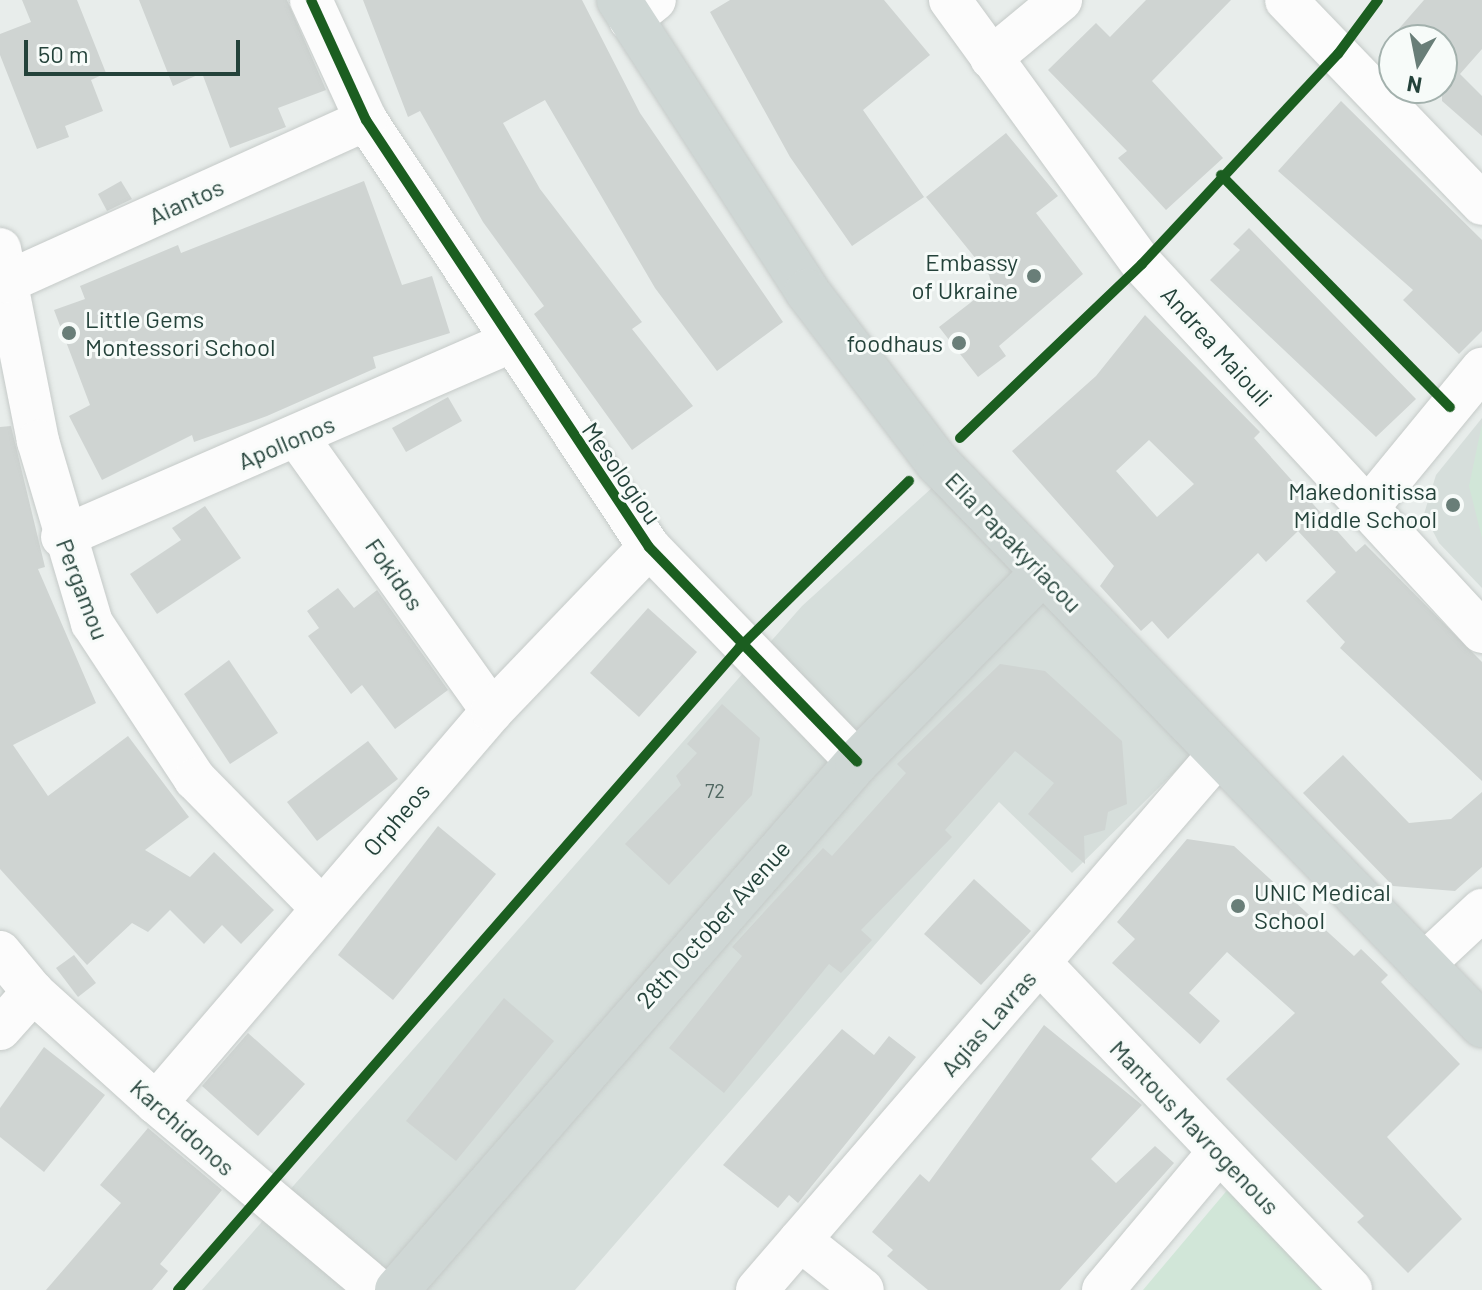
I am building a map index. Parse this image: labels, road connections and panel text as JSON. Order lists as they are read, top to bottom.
{
  "streets": {
    "main road": ["Elia Papakyriacou", "28th October Avenue"],
    "street": [
      "Aiantos",
      "Andrea Maiouli",
      "Apollonos",
      "Mesologiou",
      "Fokidos",
      "Pergamou",
      "Orpheos",
      "Agias Lavras",
      "Karchidonos",
      "Mantous Mavrogenous"
    ]
  },
  "crossings": [
    ["Aiantos", "Mesologiou"],
    ["Aiantos", "Pergamou"],
    ["Apollonos", "Mesologiou"],
    ["Apollonos", "Fokidos"],
    ["Apollonos", "Pergamou"],
    ["Mesologiou", "Orpheos"],
    ["Mesologiou", "28th October Avenue"],
    ["Elia Papakyriacou", "28th October Avenue"],
    ["Elia Papakyriacou", "Agias Lavras"],
    ["Fokidos", "Orpheos"],
    ["Pergamou", "Orpheos"],
    ["Orpheos", "Karchidonos"],
    ["Agias Lavras", "Mantous Mavrogenous"]
  ],
  "places": [
    "Embassy of Ukraine",
    "Little Gems Montessori School",
    "foodhaus",
    "Makedonitissa Middle School",
    "UNIC Medical School"
  ],
  "house_numbers": ["72"],
  "scale_bar": "50 m",
  "north": "bottom"
}
